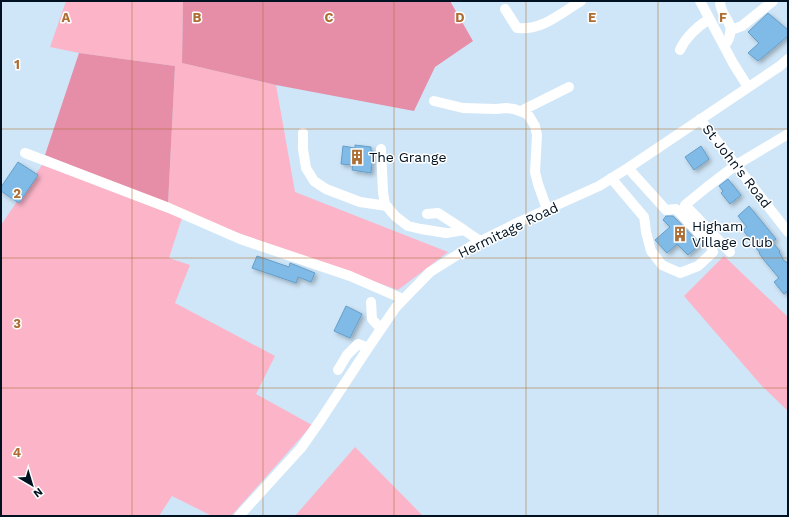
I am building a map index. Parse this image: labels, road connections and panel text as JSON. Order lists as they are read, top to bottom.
{
  "streets": {
    "street": ["St John's Road", "Hermitage Road"]
  },
  "crossings": [
    ["St John's Road", "Hermitage Road"]
  ],
  "places": {
    "building": ["The Grange", "Higham Village Club"]
  },
  "north": "bottom right",
  "grid": {
    "columns": [
      "A",
      "B",
      "C",
      "D",
      "E",
      "F"
    ],
    "rows": [
      "1",
      "2",
      "3",
      "4"
    ]
  }
}
